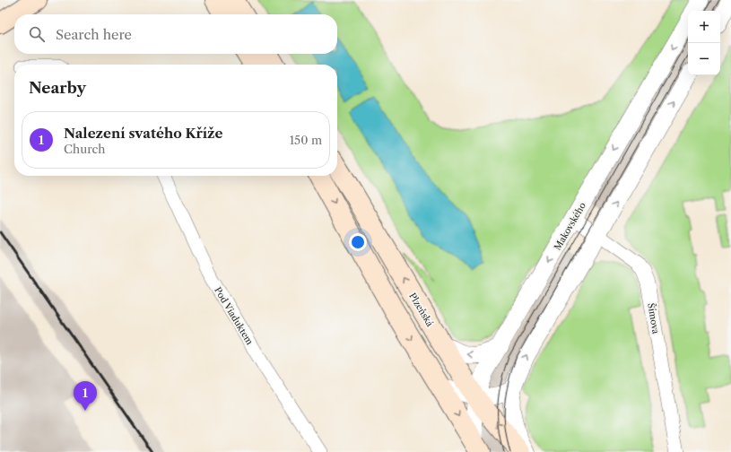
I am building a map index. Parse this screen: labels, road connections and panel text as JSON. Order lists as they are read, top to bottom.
{
  "streets": {
    "main road": ["Plzeňská"],
    "street": ["Makovského", "Pod Viaduktem", "Šímova"]
  },
  "crossings": [
    ["Makovského", "Plzeňská"],
    ["Makovského", "Šímova"]
  ],
  "page": {
    "map_buttons": ["+", "−"],
    "search": "Search here",
    "heading": "Nearby",
    "list": [
      {
        "mark": "1",
        "name": "Nalezení svatého Kříže",
        "note": "Church",
        "value": "150 m"
      }
    ],
    "pins": "1"
  }
}
